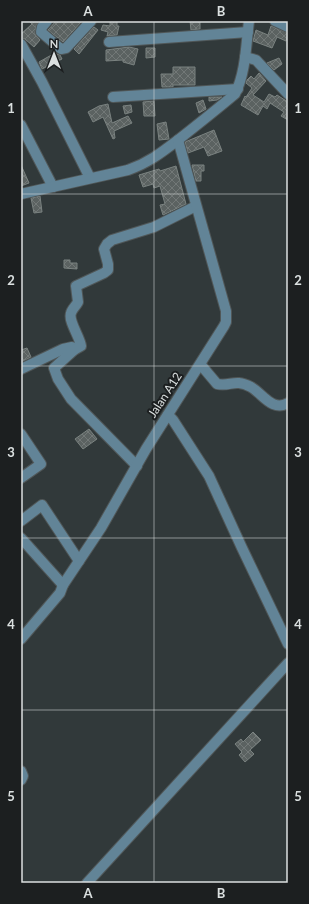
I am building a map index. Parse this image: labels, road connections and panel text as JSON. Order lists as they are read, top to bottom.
{
  "streets": {
    "street": ["Jalan A12"]
  },
  "north": "top",
  "grid": {
    "columns": ["A", "B"],
    "rows": [
      "1",
      "2",
      "3",
      "4",
      "5"
    ]
  }
}
